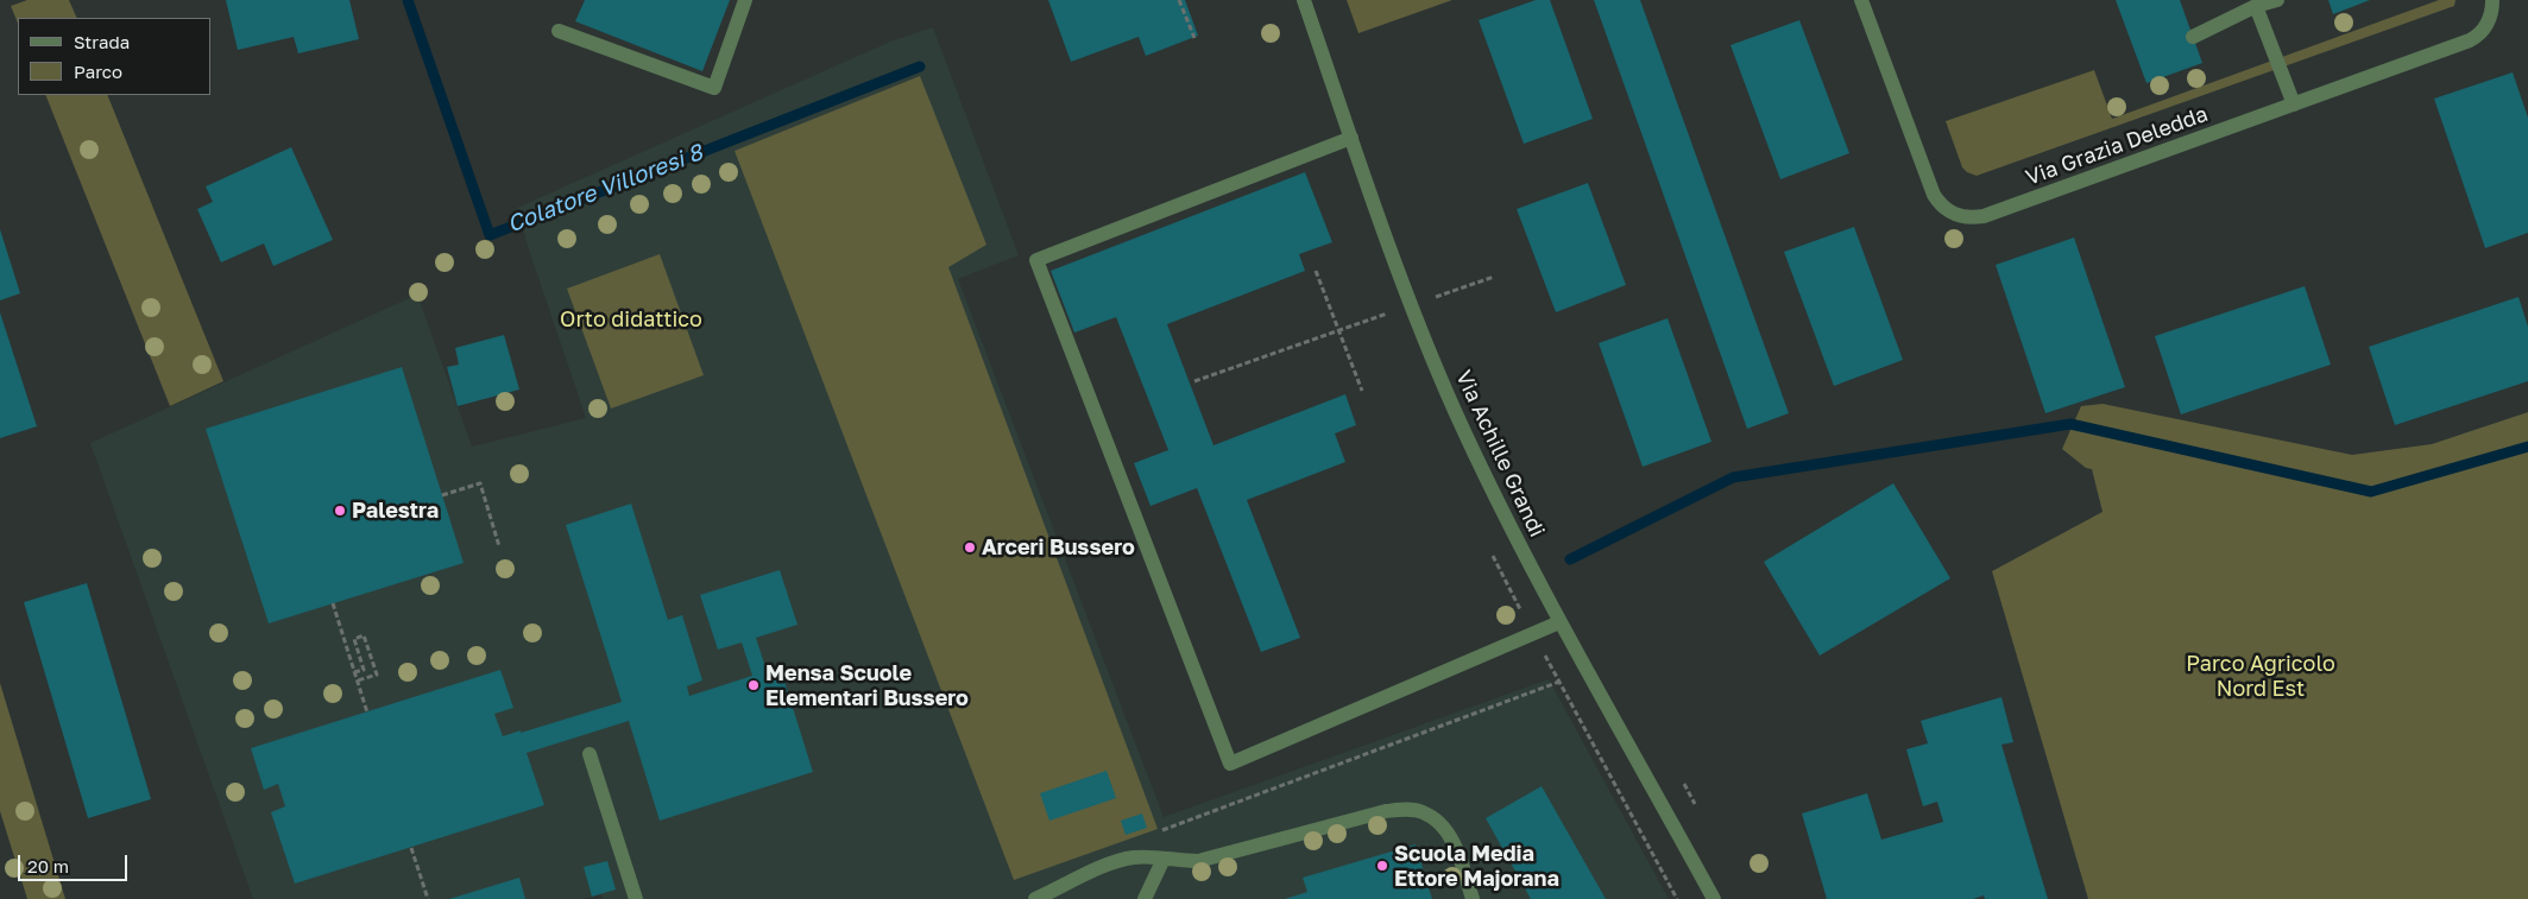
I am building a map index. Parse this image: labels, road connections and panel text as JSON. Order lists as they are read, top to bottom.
{
  "streets": {
    "street": ["Via Grazia Deledda", "Via Achille Grandi"]
  },
  "water": ["Colatore Villoresi 8"],
  "parks": ["Orto didattico", "Parco Agricolo Nord Est"],
  "places": [
    "Palestra",
    "Arceri Bussero",
    "Mensa Scuole Elementari Bussero",
    "Scuola Media Ettore Majorana"
  ],
  "legend": ["Strada", "Parco"],
  "scale_bar": "20 m"
}
